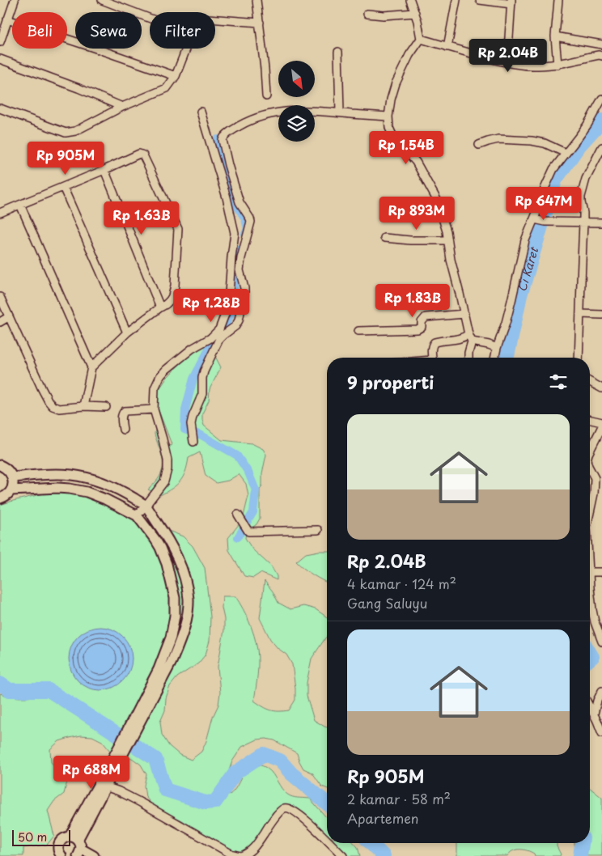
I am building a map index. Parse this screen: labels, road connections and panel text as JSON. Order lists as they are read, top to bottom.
{
  "water": ["Ci Karet"],
  "scale_bar": "50 m",
  "north": "bottom right",
  "page": {
    "chip": ["Beli", "Sewa", "Filter"],
    "price": [
      "Rp 2.04B",
      "Rp 1.54B",
      "Rp 905M",
      "Rp 647M",
      "Rp 893M",
      "Rp 1.63B",
      "Rp 1.83B",
      "Rp 1.28B",
      "Rp 688M"
    ],
    "heading": "9 properti",
    "list": [
      {
        "name": "Rp 2.04B",
        "note": "4 kamar · 124 m² · Gang Saluyu"
      },
      {
        "name": "Rp 905M",
        "note": "2 kamar · 58 m² · Apartemen"
      }
    ],
    "scale": "50 m"
  }
}
